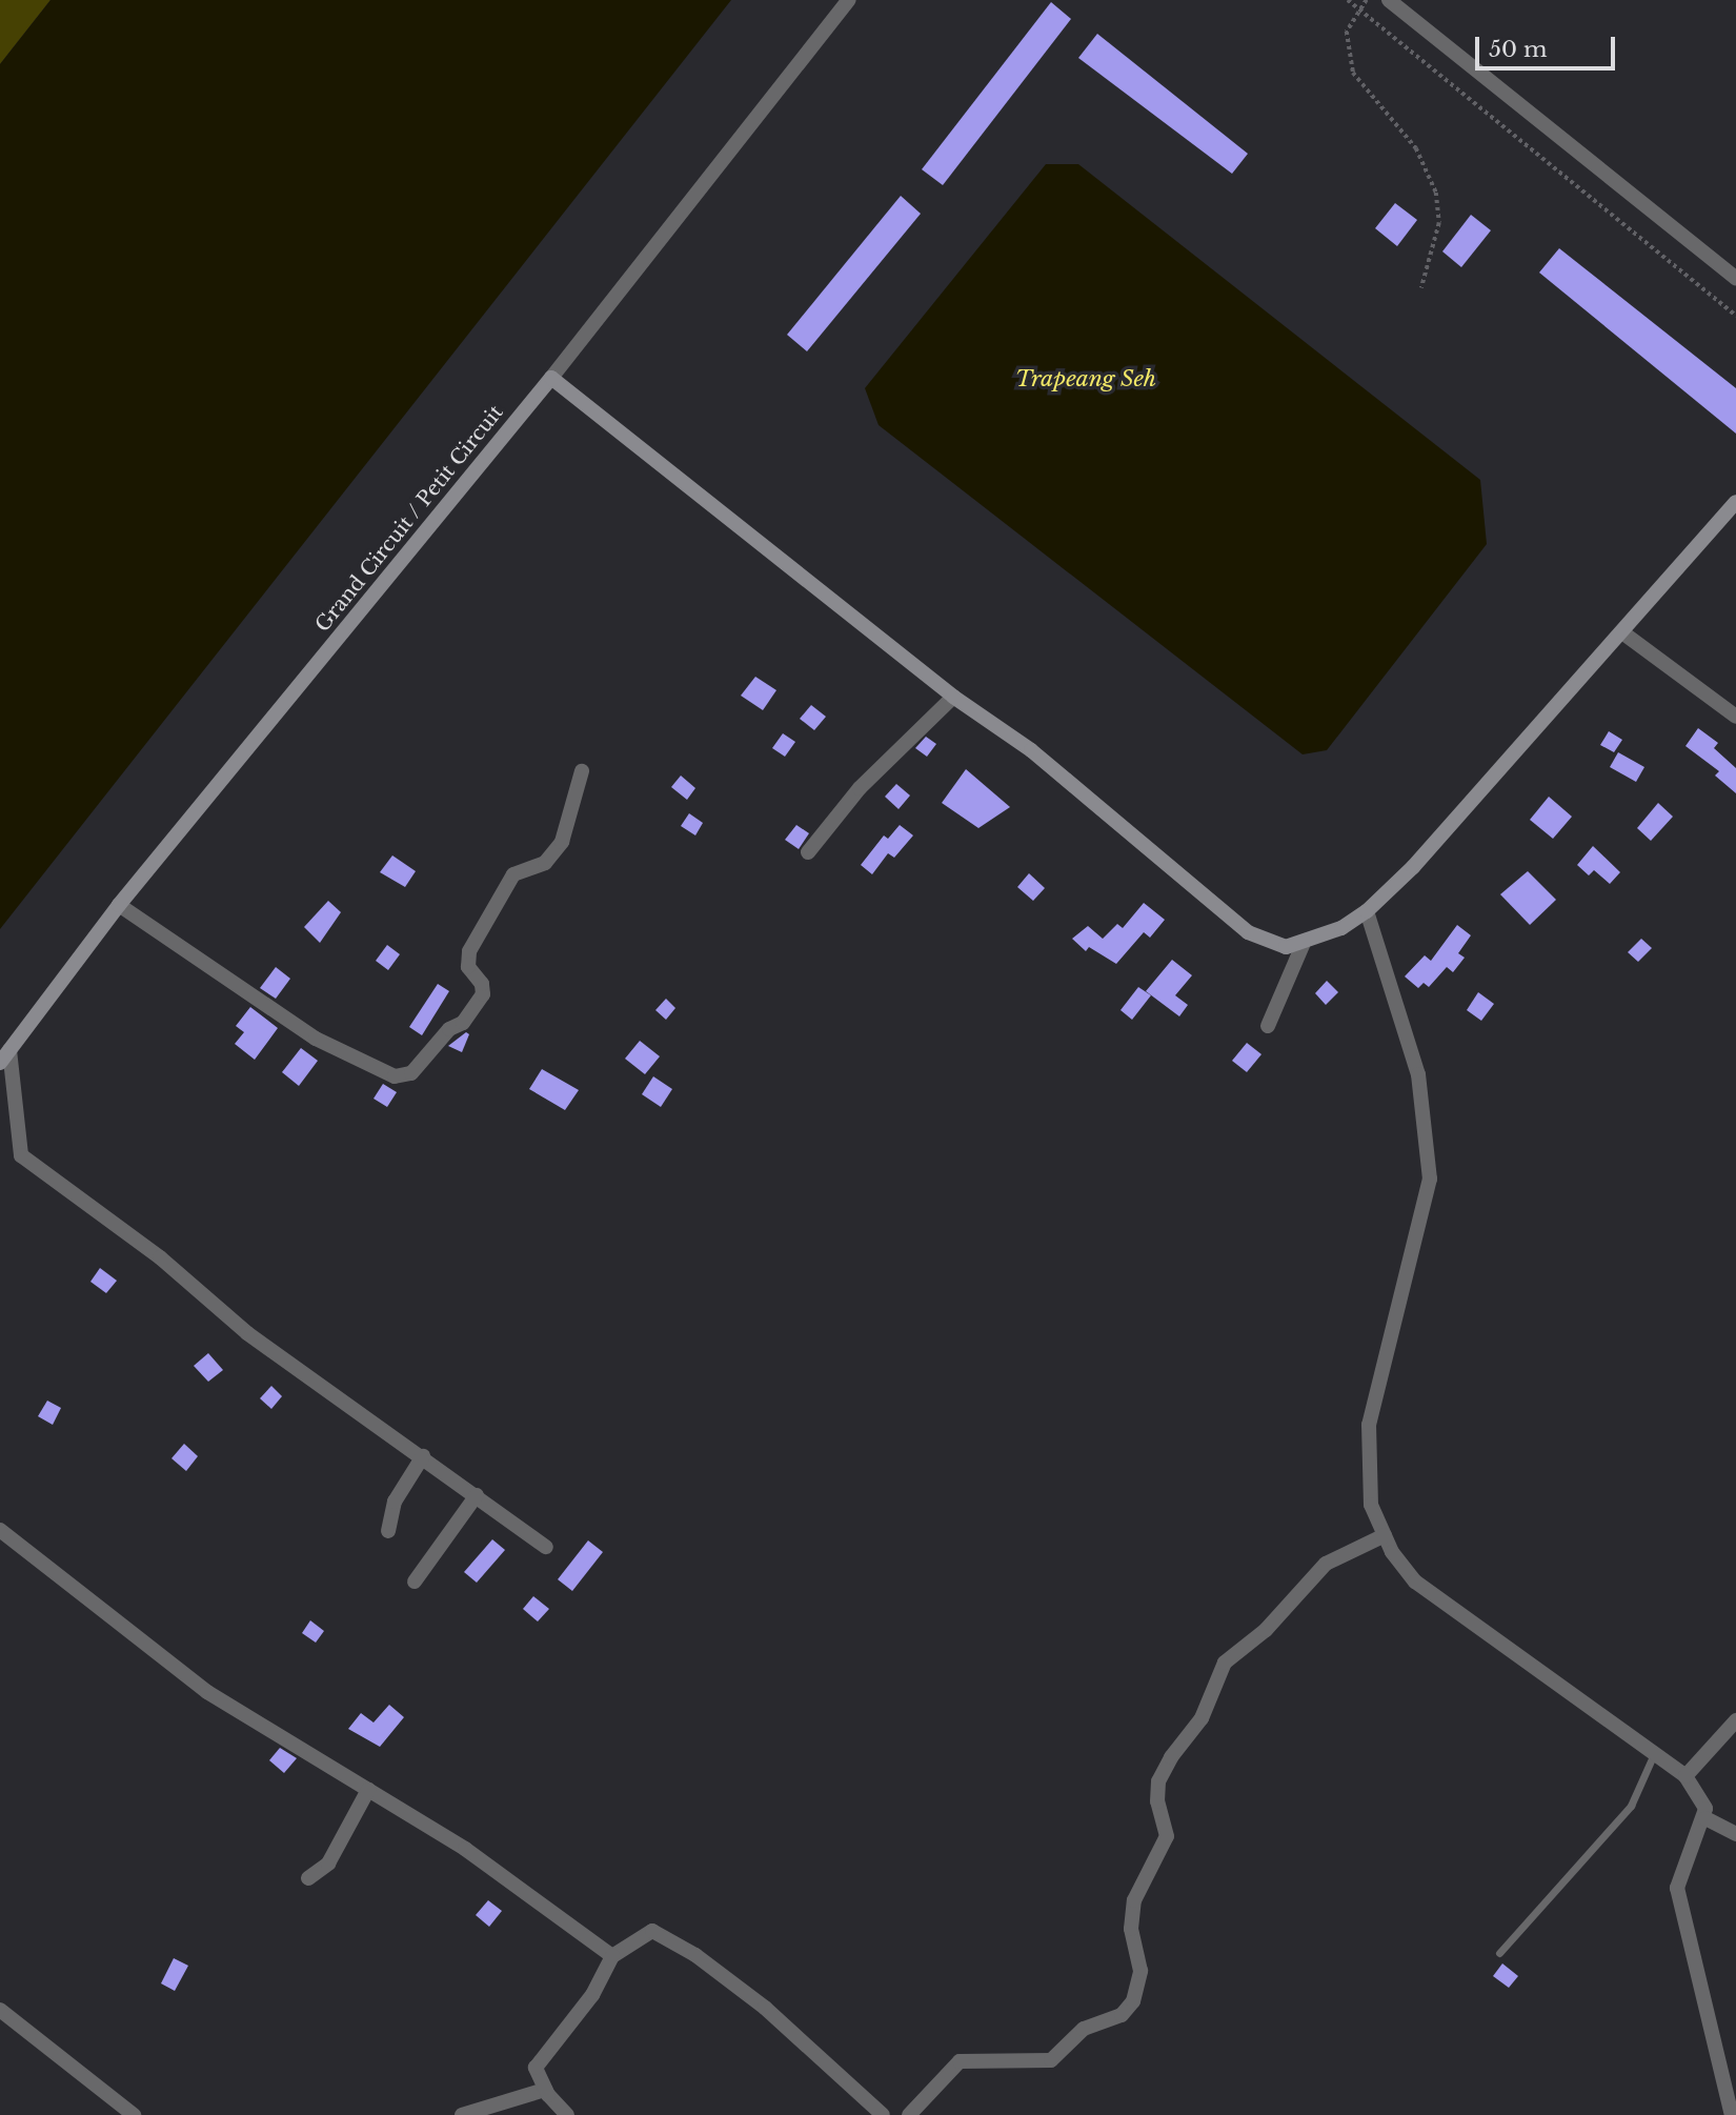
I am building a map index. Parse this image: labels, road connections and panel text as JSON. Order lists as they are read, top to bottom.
{
  "streets": {
    "main road": ["Grand Circuit / Petit Circuit"]
  },
  "water": ["Trapeang Seh"],
  "scale_bar": "50 m"
}
